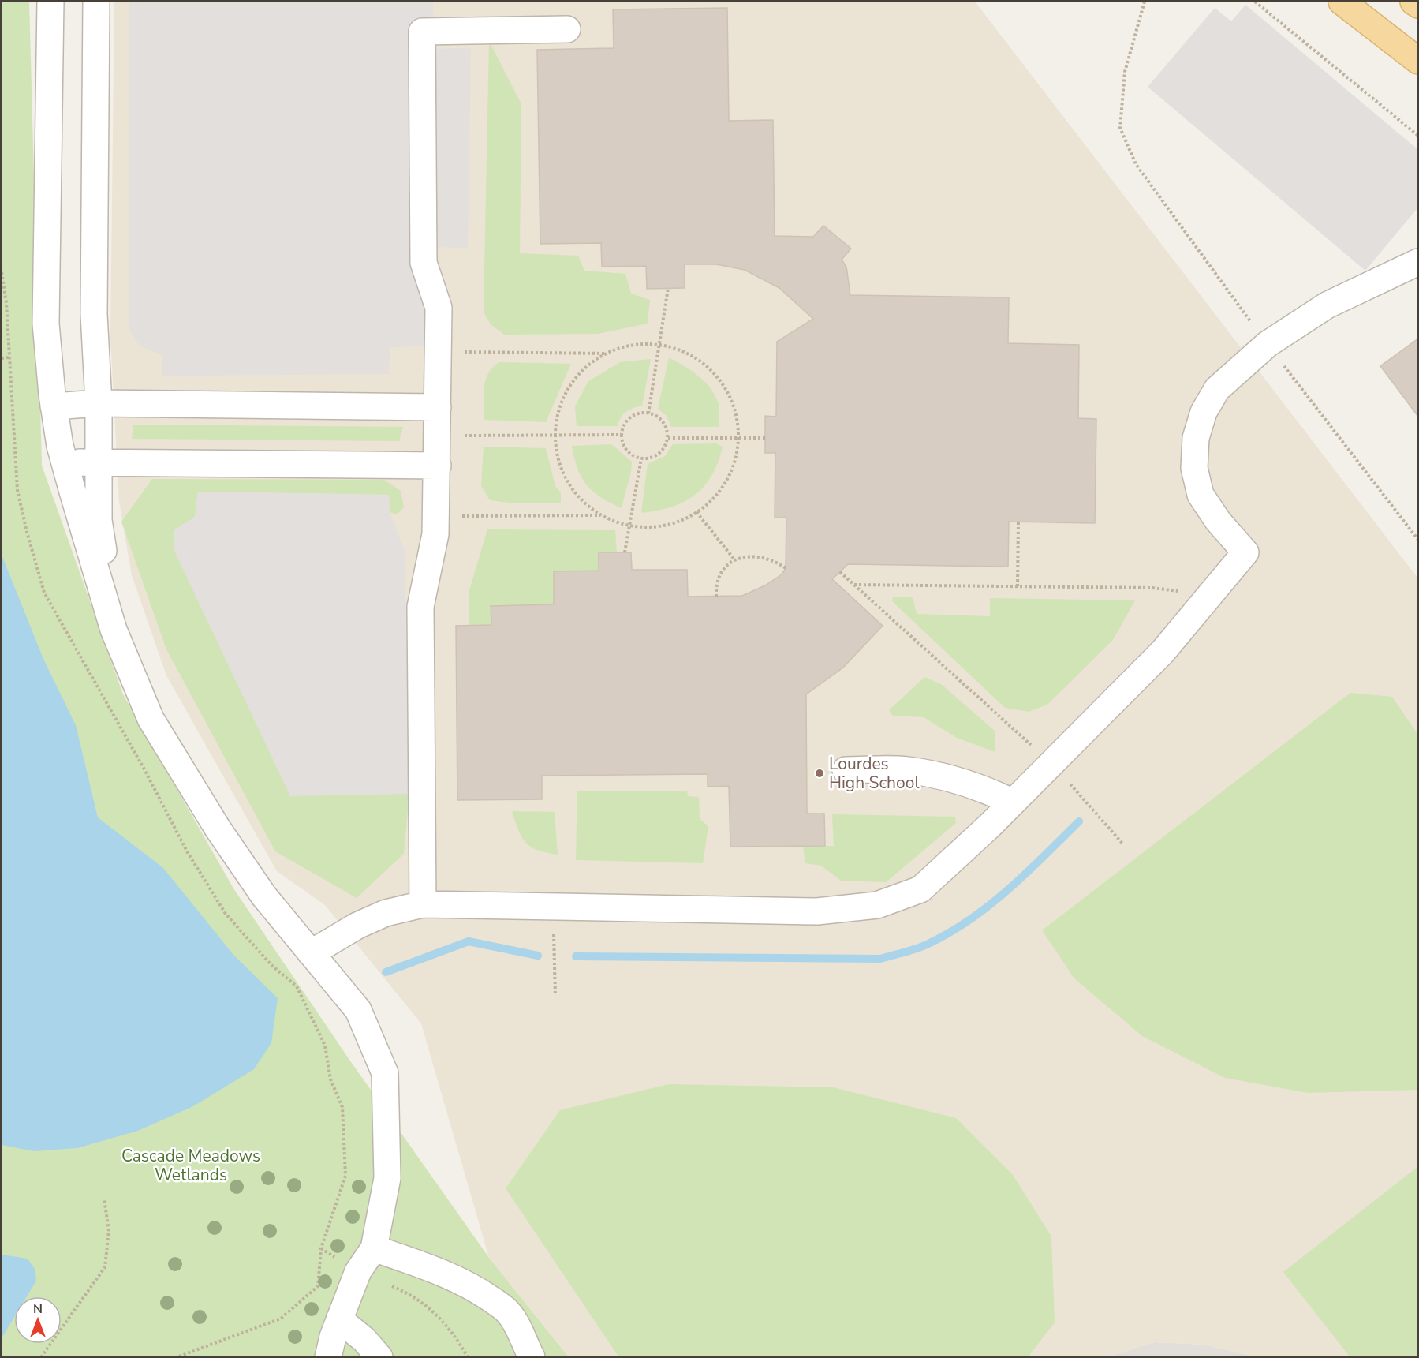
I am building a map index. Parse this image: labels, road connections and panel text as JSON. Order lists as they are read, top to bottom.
{
  "parks": ["Cascade Meadows Wetlands"],
  "places": ["Lourdes High School"],
  "north": "top"
}
